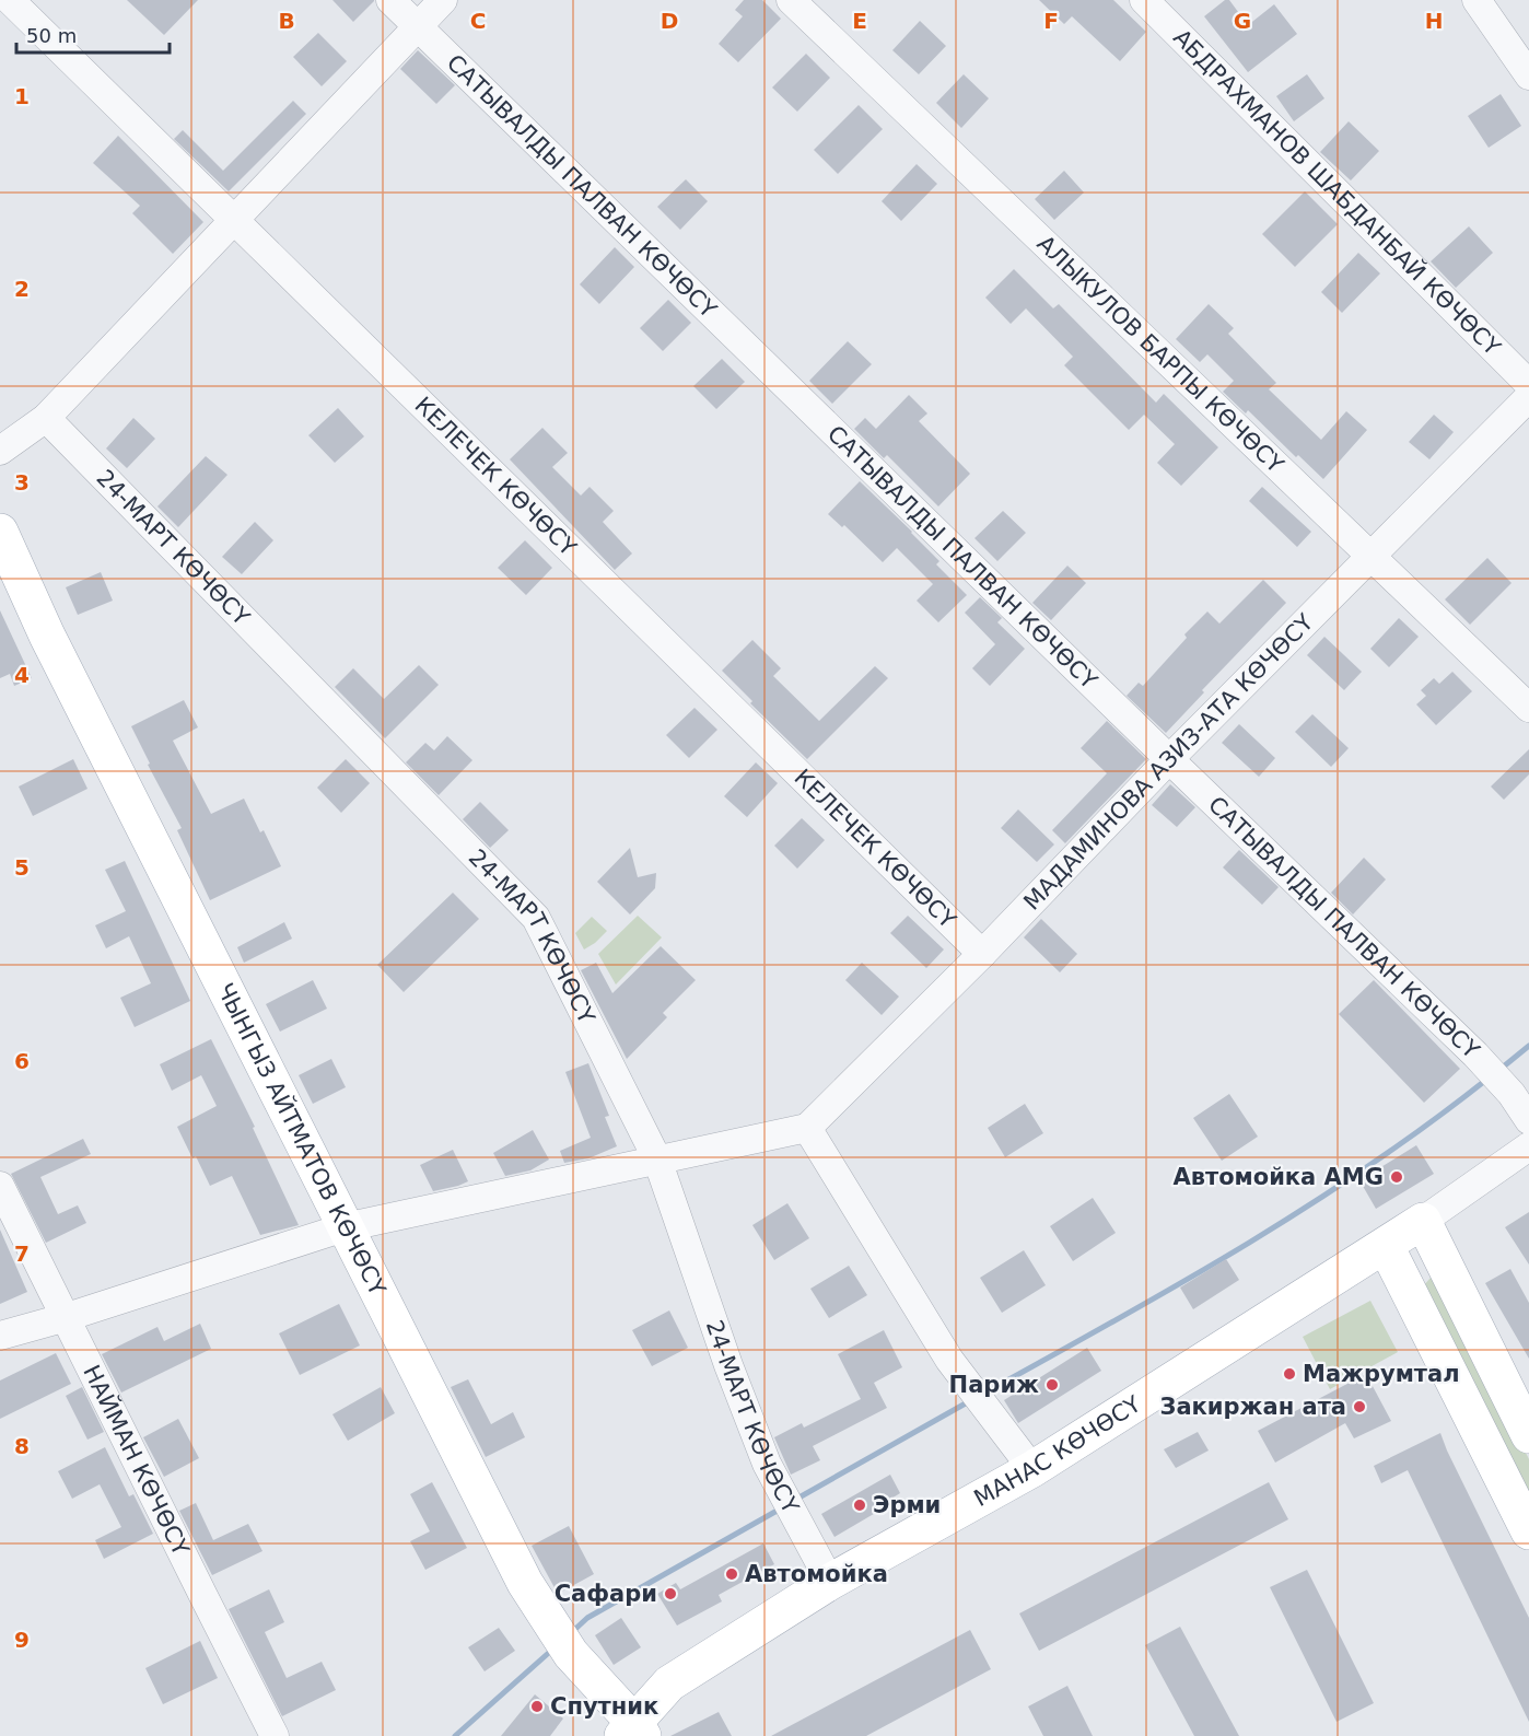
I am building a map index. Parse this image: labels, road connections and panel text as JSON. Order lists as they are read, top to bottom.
{
  "streets": {
    "main road": ["ЧЫНГЫЗ АЙТМАТОВ КӨЧӨСҮ", "МАНАС КӨЧӨСҮ"],
    "street": [
      "САТЫВАЛДЫ ПАЛВАН КӨЧӨСҮ",
      "АБДРАХМАНОВ ШАБДАНБАЙ КӨЧӨСҮ",
      "АЛЫКУЛОВ БАРПЫ КӨЧӨСҮ",
      "КЕЛЕЧЕК КӨЧӨСҮ",
      "24-МАРТ КӨЧӨСҮ",
      "МАДАМИНОВА АЗИЗ-АТА КӨЧӨСҮ",
      "НАЙМАН КӨЧӨСҮ"
    ]
  },
  "crossings": [
    ["САТЫВАЛДЫ ПАЛВАН КӨЧӨСҮ", "МАДАМИНОВА АЗИЗ-АТА КӨЧӨСҮ"],
    ["АЛЫКУЛОВ БАРПЫ КӨЧӨСҮ", "МАДАМИНОВА АЗИЗ-АТА КӨЧӨСҮ"],
    ["КЕЛЕЧЕК КӨЧӨСҮ", "МАДАМИНОВА АЗИЗ-АТА КӨЧӨСҮ"],
    ["24-МАРТ КӨЧӨСҮ", "МАНАС КӨЧӨСҮ"],
    ["ЧЫНГЫЗ АЙТМАТОВ КӨЧӨСҮ", "МАНАС КӨЧӨСҮ"]
  ],
  "places": [
    "Автомойка AMG",
    "Мажрумтал",
    "Париж",
    "Закиржан ата",
    "Эрми",
    "Автомойка",
    "Сафари",
    "Спутник"
  ],
  "scale_bar": "50 m",
  "grid": {
    "columns": [
      "B",
      "C",
      "D",
      "E",
      "F",
      "G",
      "H"
    ],
    "rows": [
      "1",
      "2",
      "3",
      "4",
      "5",
      "6",
      "7",
      "8",
      "9"
    ]
  }
}
